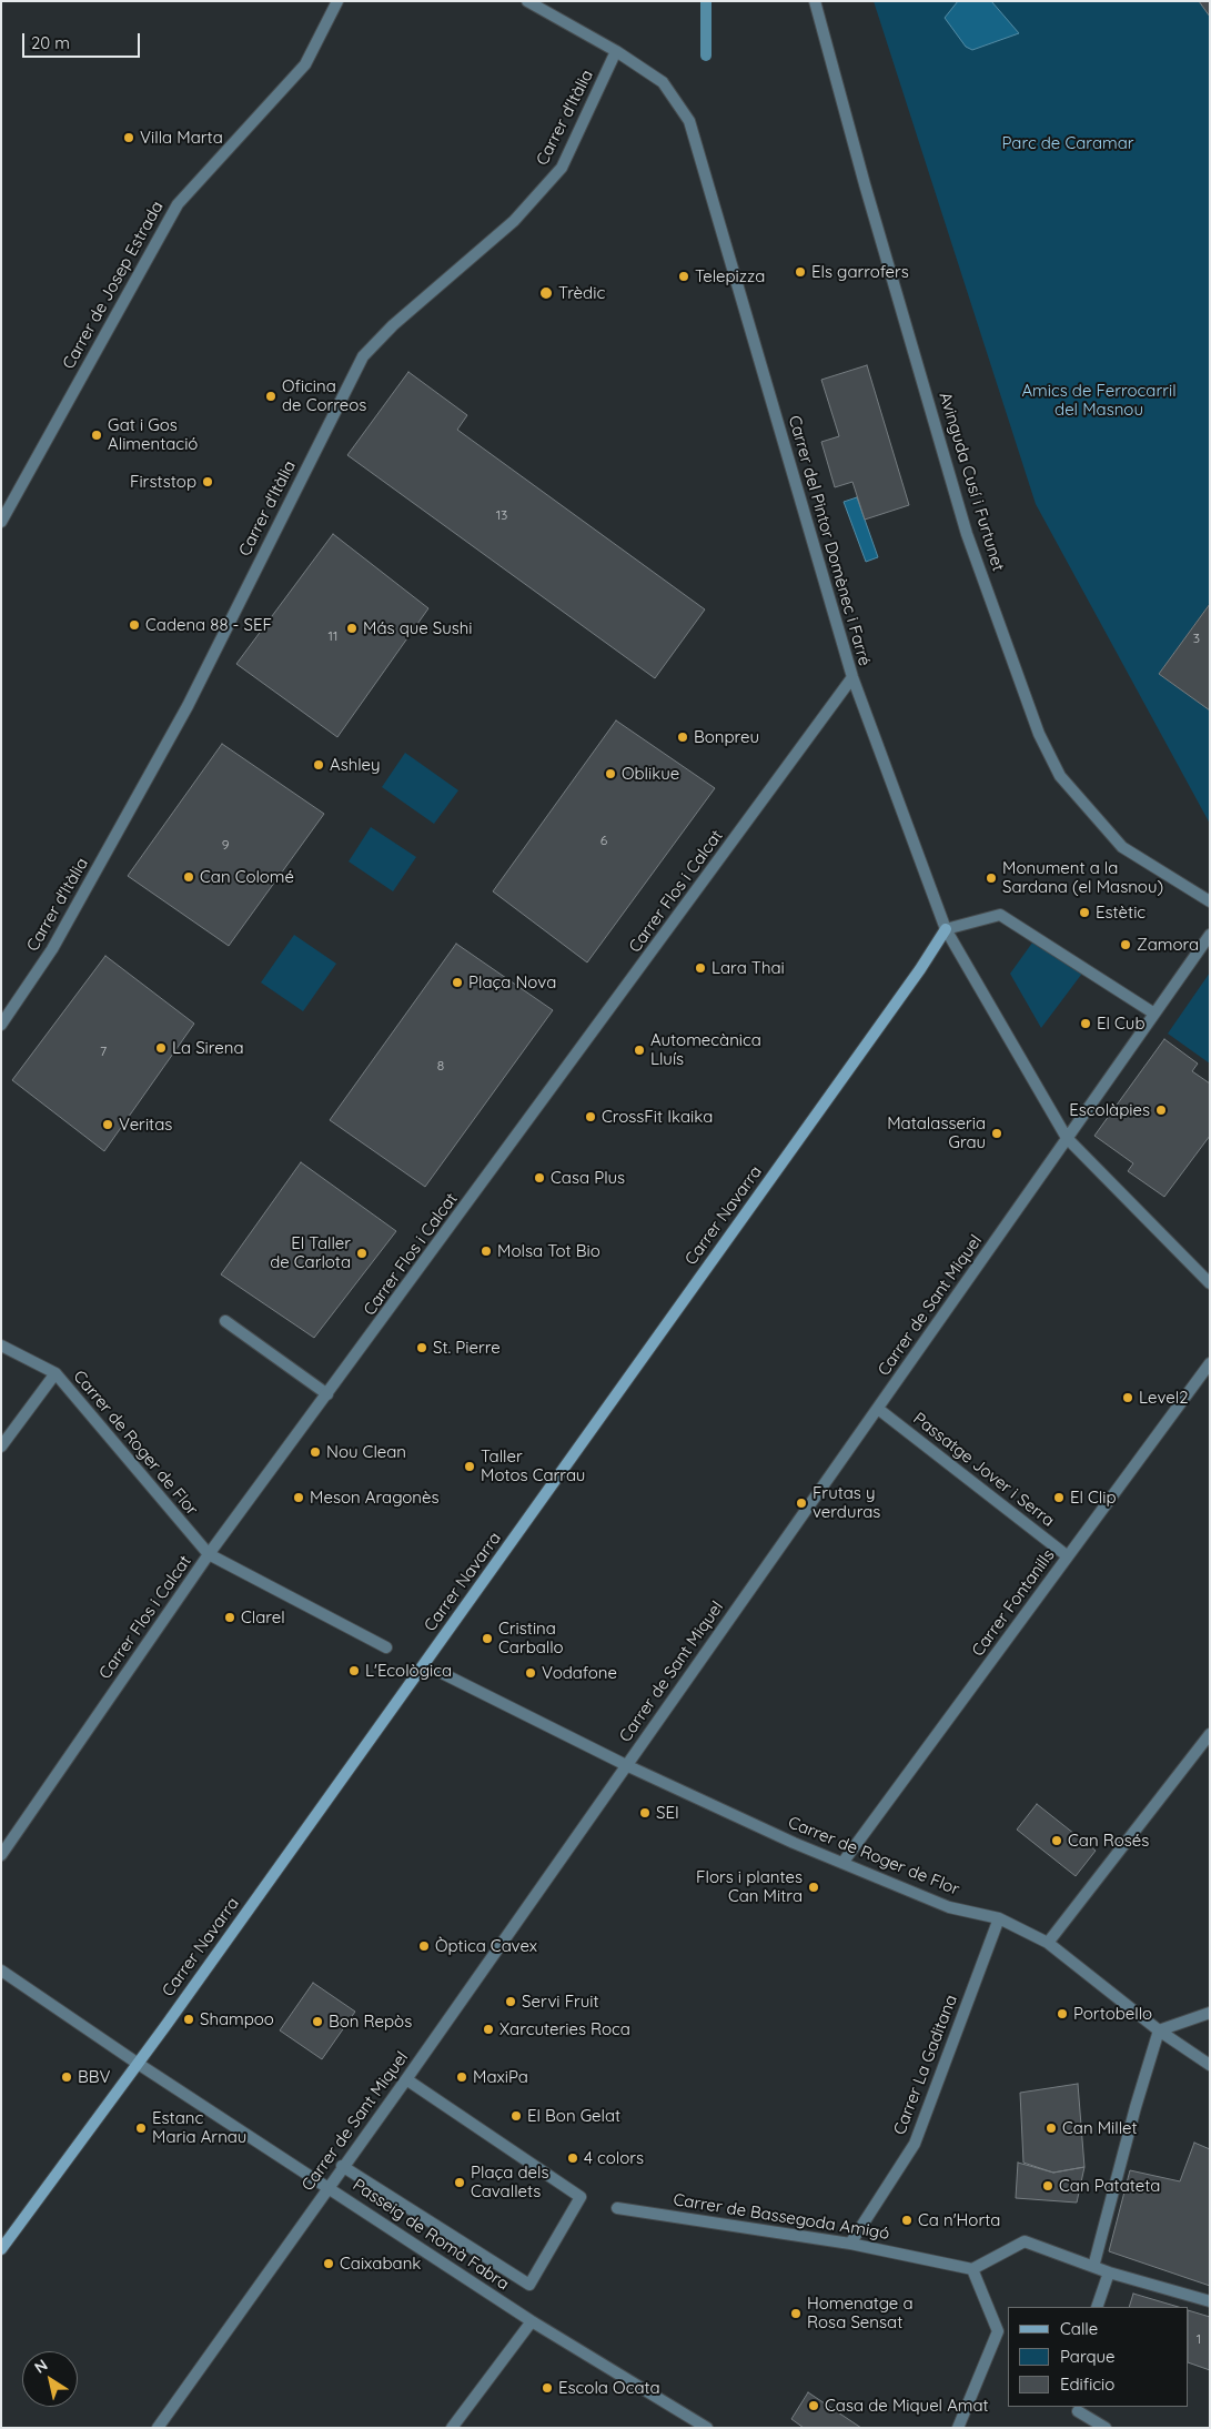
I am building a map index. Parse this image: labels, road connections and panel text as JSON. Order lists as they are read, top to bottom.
{
  "streets": {
    "street": [
      "Carrer d'Itàlia",
      "Carrer de Josep Estrada",
      "Avinguda Cusí i Furtunet",
      "Carrer del Pintor Domènec i Farré",
      "Carrer Flos i Calcat",
      "Carrer Navarra",
      "Carrer de Sant Miquel",
      "Carrer de Roger de Flor",
      "Passatge Jover i Serra",
      "Carrer Fontanills",
      "Carrer La Gaditana",
      "Carrer de Bassegoda Amigó",
      "Passeig de Romà Fabra"
    ]
  },
  "crossings": [
    ["Carrer d'Itàlia", "Carrer del Pintor Domènec i Farré"],
    ["Carrer del Pintor Domènec i Farré", "Carrer Flos i Calcat"],
    ["Carrer del Pintor Domènec i Farré", "Carrer Navarra"],
    ["Carrer del Pintor Domènec i Farré", "Carrer de Sant Miquel"],
    ["Carrer Flos i Calcat", "Carrer de Roger de Flor"],
    ["Carrer Navarra", "Passeig de Romà Fabra"],
    ["Carrer de Sant Miquel", "Carrer de Roger de Flor"],
    ["Carrer de Sant Miquel", "Passatge Jover i Serra"],
    ["Carrer de Sant Miquel", "Passeig de Romà Fabra"],
    ["Carrer de Roger de Flor", "Carrer Fontanills"],
    ["Carrer de Roger de Flor", "Carrer La Gaditana"],
    ["Passatge Jover i Serra", "Carrer Fontanills"],
    ["Carrer La Gaditana", "Carrer de Bassegoda Amigó"]
  ],
  "parks": ["Parc de Caramar", "Amics de Ferrocarril del Masnou"],
  "places": [
    "Villa Marta",
    "Els garrofers",
    "Telepizza",
    "Trèdic",
    "Oficina de Correos",
    "Gat i Gos Alimentació",
    "Firststop",
    "Cadena 88 - SEF",
    "Más que Sushi",
    "Bonpreu",
    "Ashley",
    "Oblikue",
    "Can Colomé",
    "Monument a la Sardana (el Masnou)",
    "Estètic",
    "Zamora",
    "Lara Thai",
    "Plaça Nova",
    "El Cub",
    "La Sirena",
    "Automecànica Lluís",
    "Escolàpies",
    "CrossFit Ikaika",
    "Veritas",
    "Matalasseria Grau",
    "Casa Plus",
    "Molsa Tot Bio",
    "El Taller de Carlota",
    "St. Pierre",
    "Level2",
    "Nou Clean",
    "Taller Motos Carrau",
    "Meson Aragonès",
    "El Clip",
    "Frutas y verduras",
    "Clarel",
    "Cristina Carballo",
    "L'Ecològica",
    "Vodafone",
    "SEI",
    "Can Rosés",
    "Flors i plantes Can Mitra",
    "Òptica Cavex",
    "Servi Fruit",
    "Portobello",
    "Shampoo",
    "Bon Repòs",
    "Xarcuteries Roca",
    "BBV",
    "MaxiPa",
    "El Bon Gelat",
    "Estanc Maria Arnau",
    "Can Millet",
    "4 colors",
    "Plaça dels Cavallets",
    "Can Patateta",
    "Ca n'Horta",
    "Caixabank",
    "Homenatge a Rosa Sensat",
    "Escola Ocata",
    "Casa de Miquel Amat"
  ],
  "house_numbers": [
    "13",
    "11",
    "3",
    "6",
    "9",
    "7",
    "8",
    "1"
  ],
  "legend": ["Calle", "Parque", "Edificio"],
  "scale_bar": "20 m",
  "north": "top left"
}
